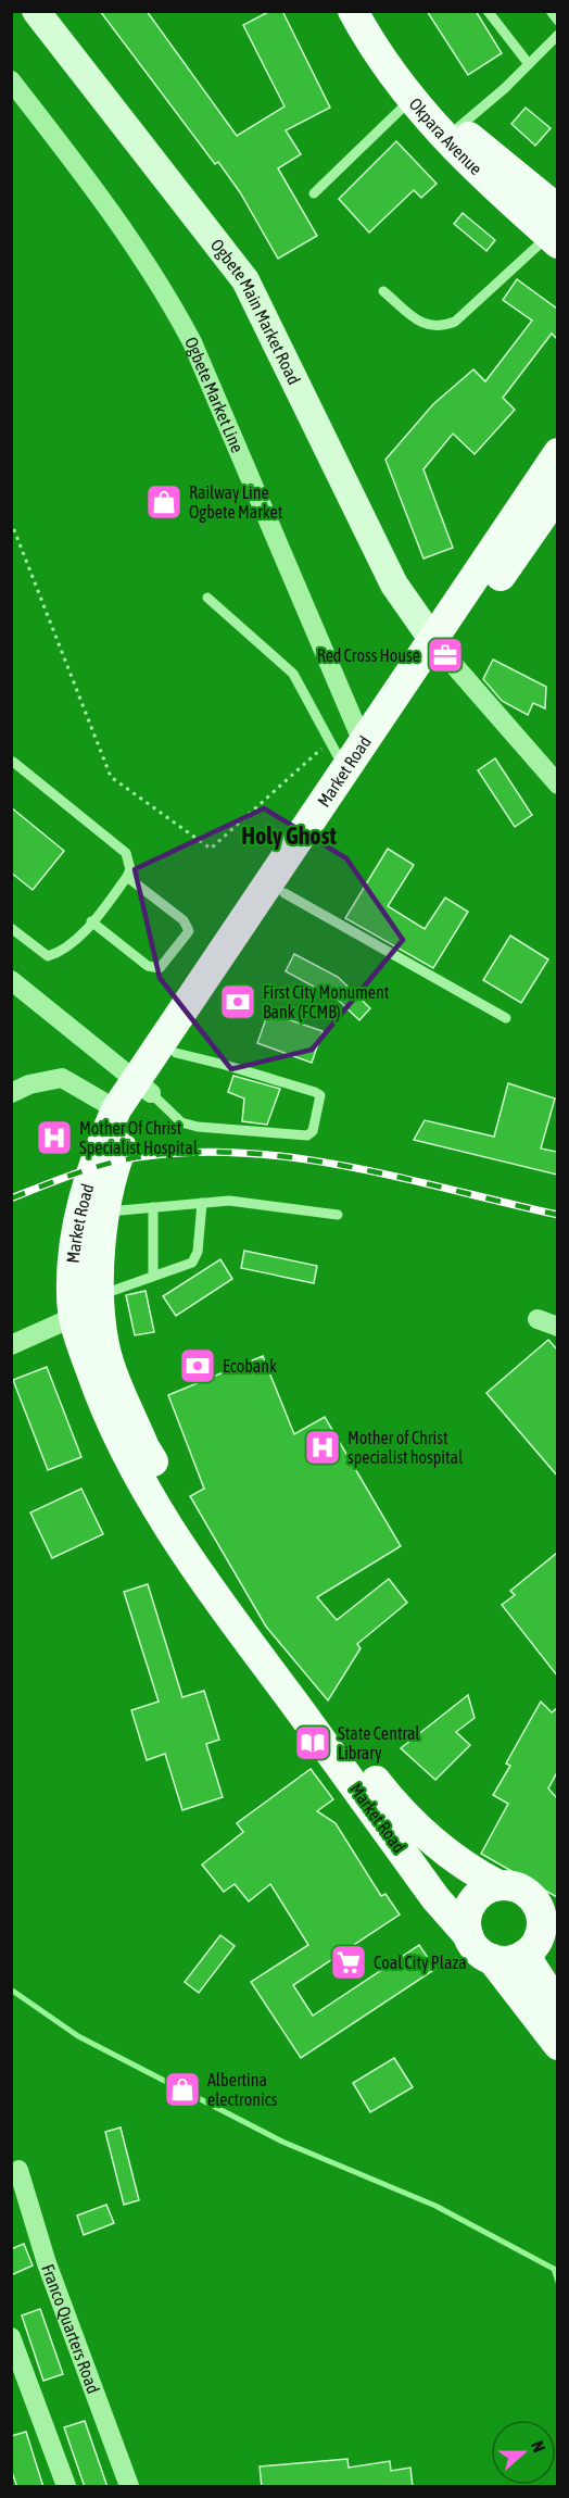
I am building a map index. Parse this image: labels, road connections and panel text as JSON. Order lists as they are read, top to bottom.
{
  "streets": {
    "main road": ["Okpara Avenue", "Market Road"],
    "street": ["Ogbete Main Market Road", "Ogbete Market Line", "Franco Quarters Road"]
  },
  "crossings": [
    ["Ogbete Main Market Road", "Market Road"],
    ["Ogbete Market Line", "Market Road"]
  ],
  "districts": ["Holy Ghost"],
  "places": {
    "shop": ["Railway Line Ogbete Market", "Albertina electronics"],
    "office": ["Red Cross House"],
    "bank": ["First City Monument Bank (FCMB)", "Ecobank"],
    "hospital": ["Mother Of Christ Specialist Hospital", "Mother of Christ specialist hospital"],
    "library": ["State Central Library"],
    "supermarket": ["Coal City Plaza"]
  },
  "north": "right"
}
